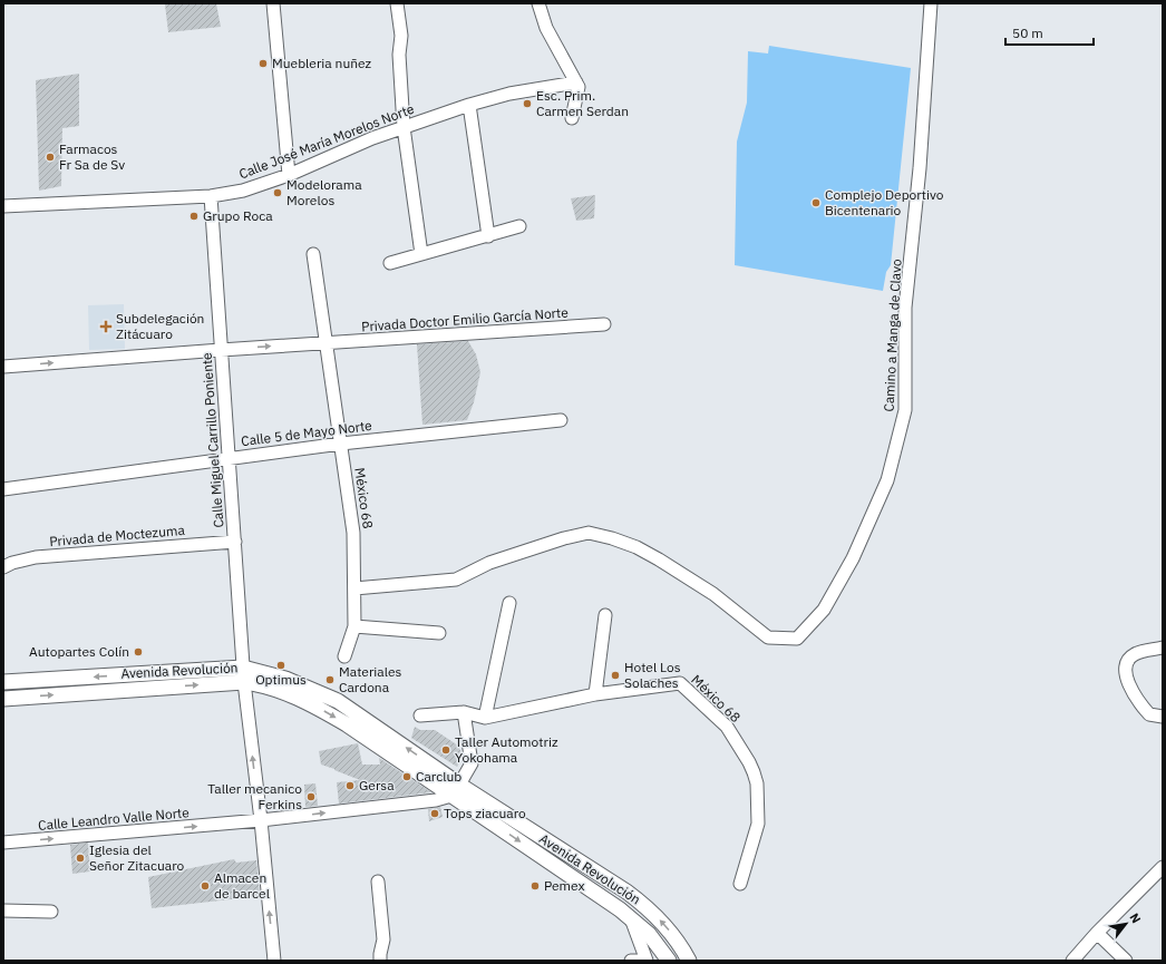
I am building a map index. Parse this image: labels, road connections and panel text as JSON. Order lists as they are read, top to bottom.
{
  "streets": {
    "main road": ["Avenida Revolución"],
    "street": [
      "Calle José María Morelos Norte",
      "Privada Doctor Emilio García Norte",
      "Camino a Manga de Clavo",
      "Calle 5 de Mayo Norte",
      "Calle Miguel Carrillo Poniente",
      "México 68",
      "Privada de Moctezuma",
      "Calle Leandro Valle Norte"
    ]
  },
  "crossings": [
    ["Calle José María Morelos Norte", "Calle Miguel Carrillo Poniente"],
    ["Privada Doctor Emilio García Norte", "Calle Miguel Carrillo Poniente"],
    ["Privada Doctor Emilio García Norte", "México 68"],
    ["Camino a Manga de Clavo", "México 68"],
    ["Calle 5 de Mayo Norte", "Calle Miguel Carrillo Poniente"],
    ["Calle 5 de Mayo Norte", "México 68"],
    ["Calle Miguel Carrillo Poniente", "Privada de Moctezuma"],
    ["Calle Miguel Carrillo Poniente", "Avenida Revolución"],
    ["Calle Miguel Carrillo Poniente", "Calle Leandro Valle Norte"],
    ["Avenida Revolución", "Calle Leandro Valle Norte"]
  ],
  "one_way": ["Privada Doctor Emilio García Norte", "Calle Miguel Carrillo Poniente", "Calle Leandro Valle Norte"],
  "places": {
    "other": [
      "Muebleria nuñez",
      "Esc. Prim. Carmen Serdan",
      "Farmacos Fr Sa de Sv",
      "Modelorama Morelos",
      "Complejo Deportivo Bicentenario",
      "Grupo Roca",
      "Autopartes Colín",
      "Optimus",
      "Hotel Los Solaches",
      "Materiales Cardona",
      "Taller Automotriz Yokohama",
      "Carclub",
      "Gersa",
      "Taller mecanico Ferkins",
      "Tops ziacuaro",
      "Iglesia del Señor Zitacuaro",
      "Almacen de barcel",
      "Pemex"
    ],
    "health": ["Subdelegación Zitácuaro"]
  },
  "scale_bar": "50 m",
  "north": "top right"
}
